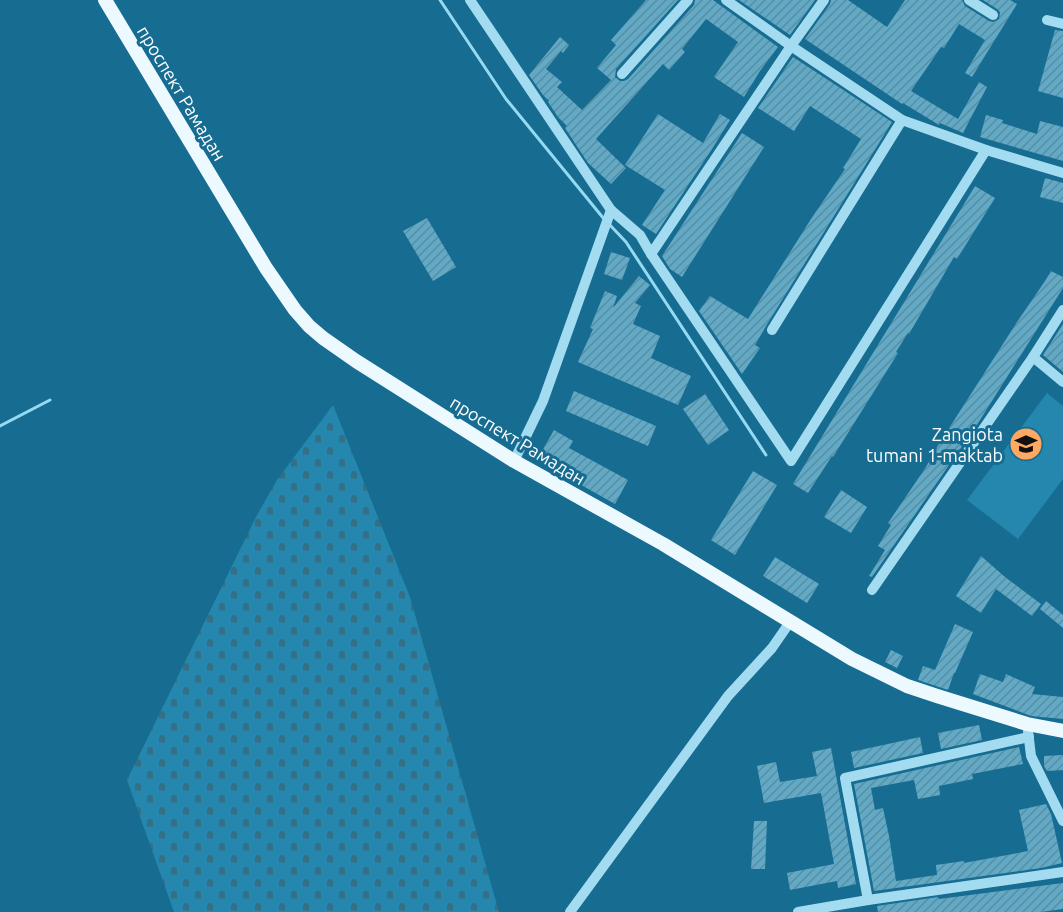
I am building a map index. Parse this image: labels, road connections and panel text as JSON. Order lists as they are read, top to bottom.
{
  "streets": {
    "main road": ["проспект Рамадан"]
  },
  "places": {
    "school or university": ["Zangiota tumani 1-maktab"]
  }
}
